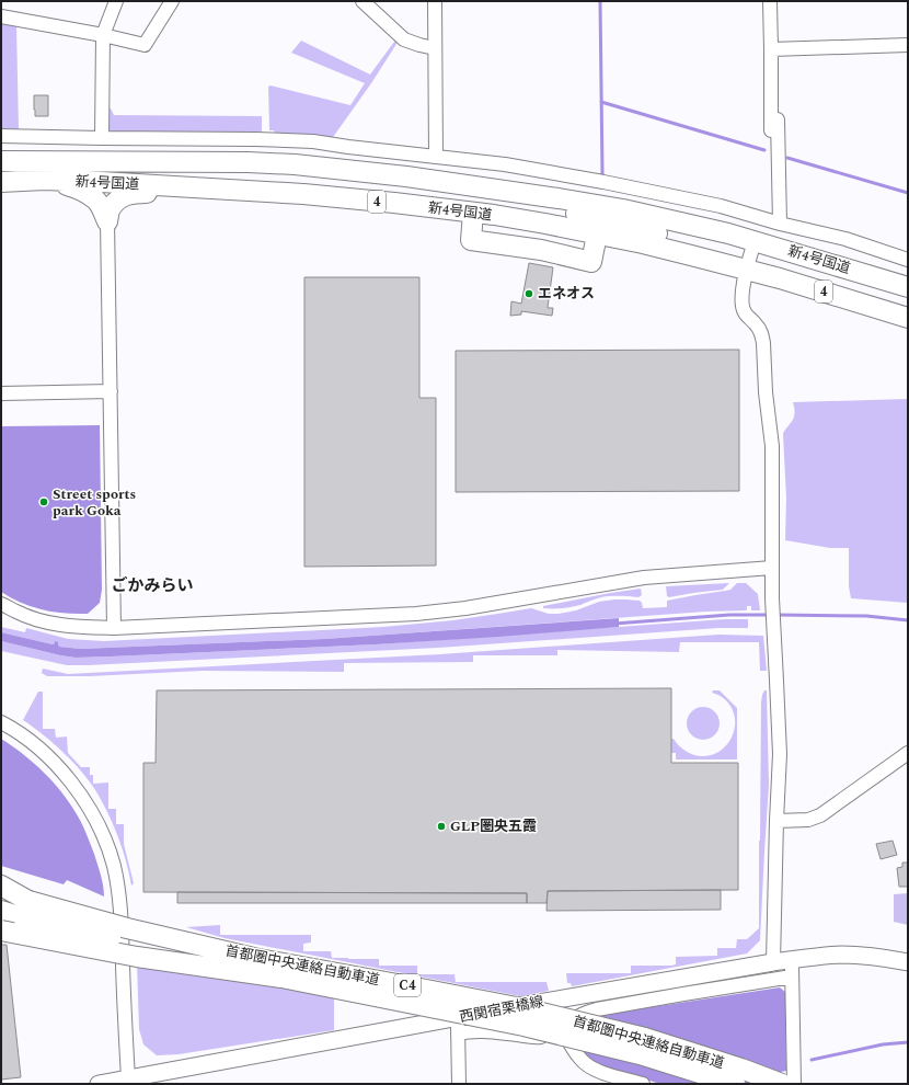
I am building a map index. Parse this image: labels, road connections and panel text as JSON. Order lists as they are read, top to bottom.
{
  "streets": {
    "highway": [
      "新4号国道",
      "4",
      "首都圏中央連絡自動車道",
      "C4"
    ],
    "main road": ["西関宿栗橋線"]
  },
  "districts": ["ごかみらい"],
  "places": ["エネオス", "Street sports park Goka", "GLP圏央五霞"]
}
